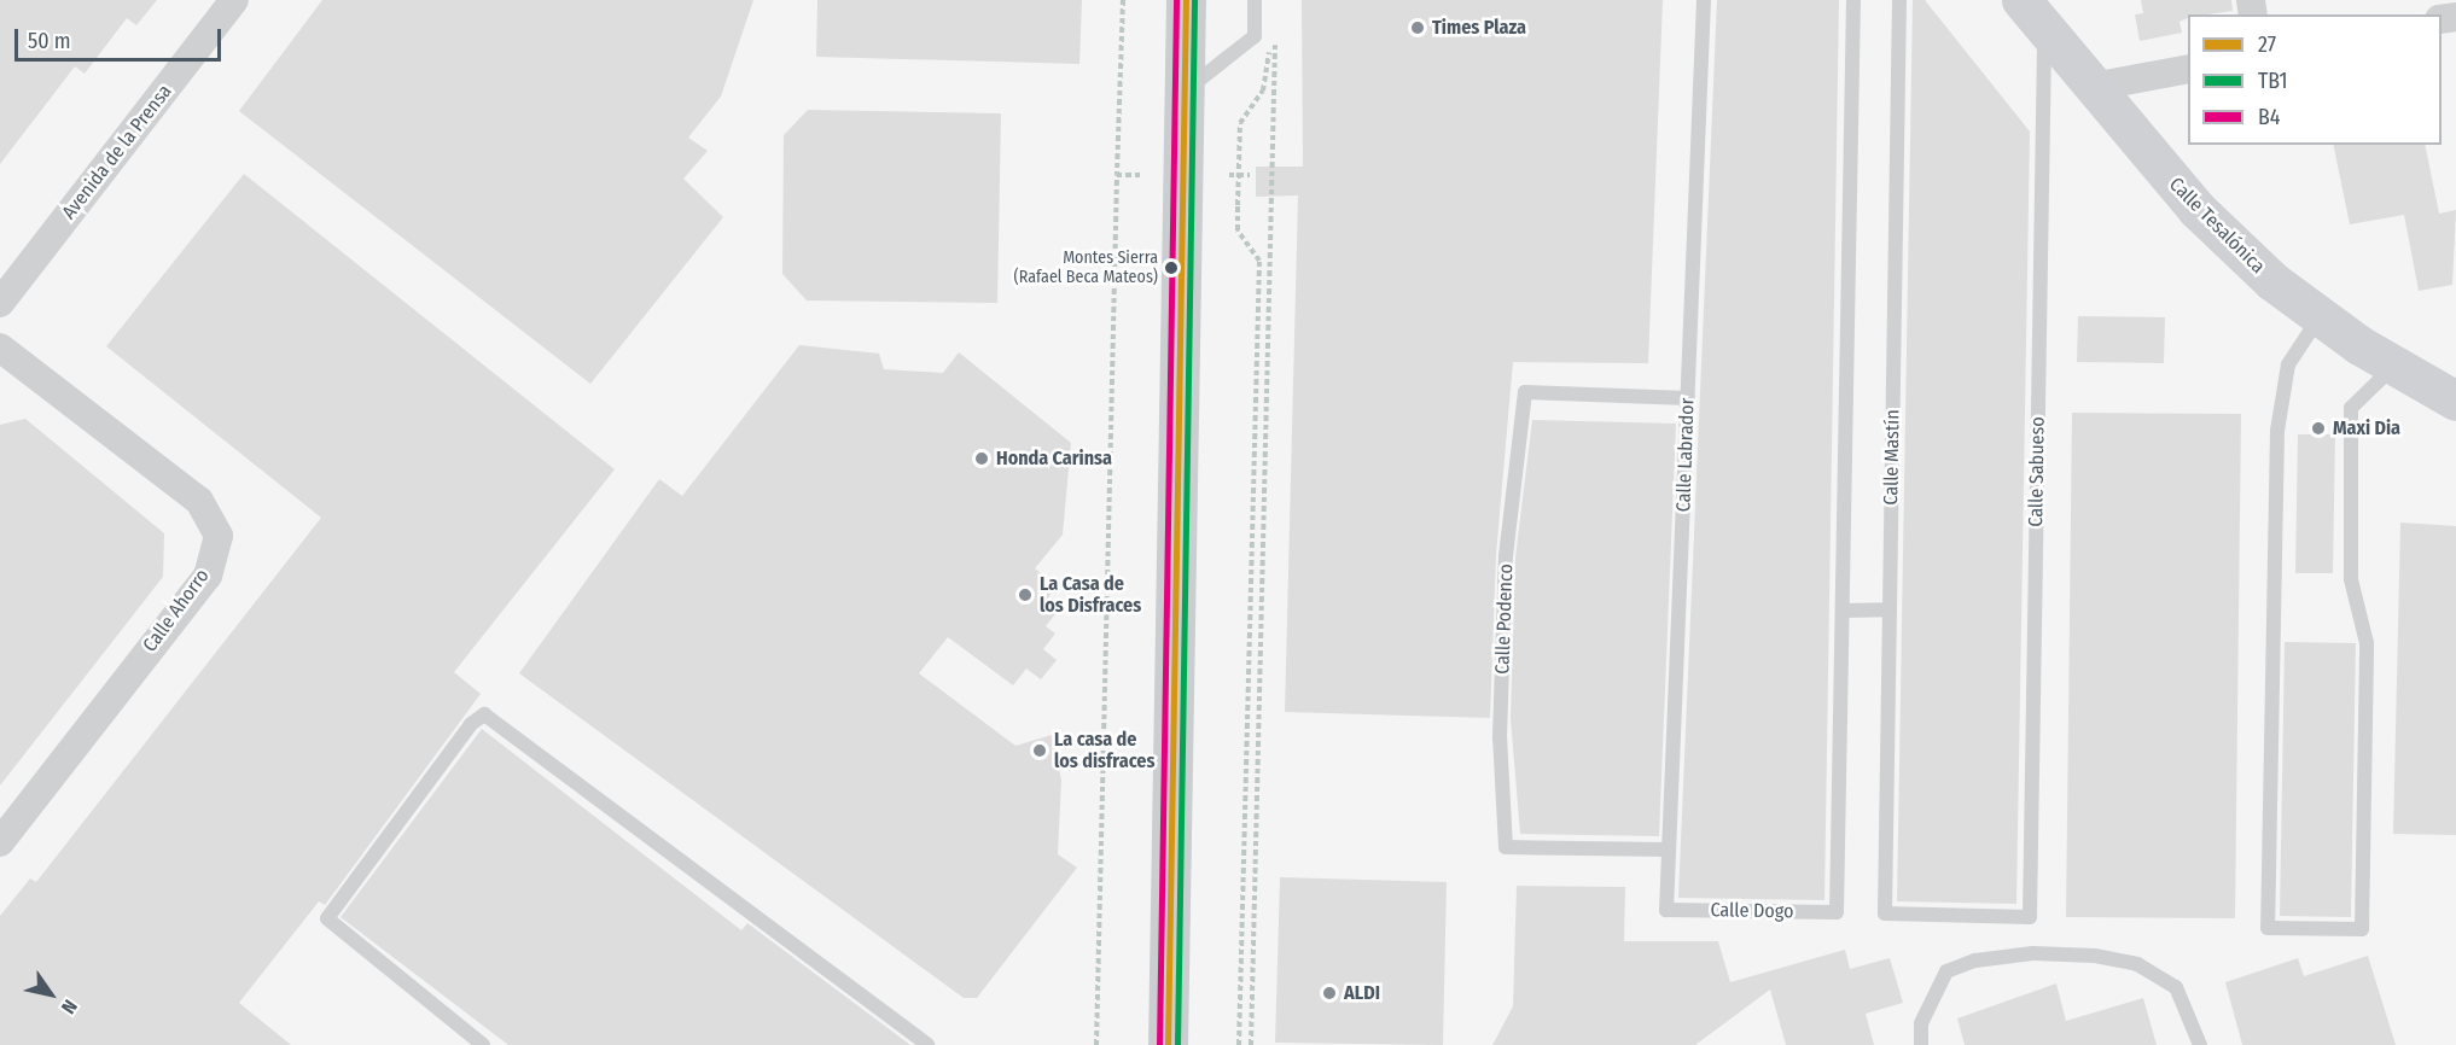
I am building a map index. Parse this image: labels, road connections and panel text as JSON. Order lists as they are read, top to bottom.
{
  "streets": {
    "street": ["Avenida de la Prensa", "Calle Tesalónica", "Calle Ahorro"],
    "lane": [
      "Calle Labrador",
      "Calle Mastín",
      "Calle Sabueso",
      "Calle Podenco",
      "Calle Dogo"
    ]
  },
  "crossings": [
    ["Calle Tesalónica", "Calle Sabueso"],
    ["Calle Labrador", "Calle Podenco"],
    ["Calle Labrador", "Calle Dogo"],
    ["Calle Mastín", "Calle Sabueso"]
  ],
  "places": [
    "Times Plaza",
    "Montes Sierra (Rafael Beca Mateos)",
    "Maxi Dia",
    "Honda Carinsa",
    "La Casa de los Disfraces",
    "La casa de los disfraces",
    "ALDI"
  ],
  "lines": ["transit line 27", "transit line TB1", "transit line B4"],
  "legend": ["27", "TB1", "B4"],
  "scale_bar": "50 m",
  "north": "bottom right"
}
